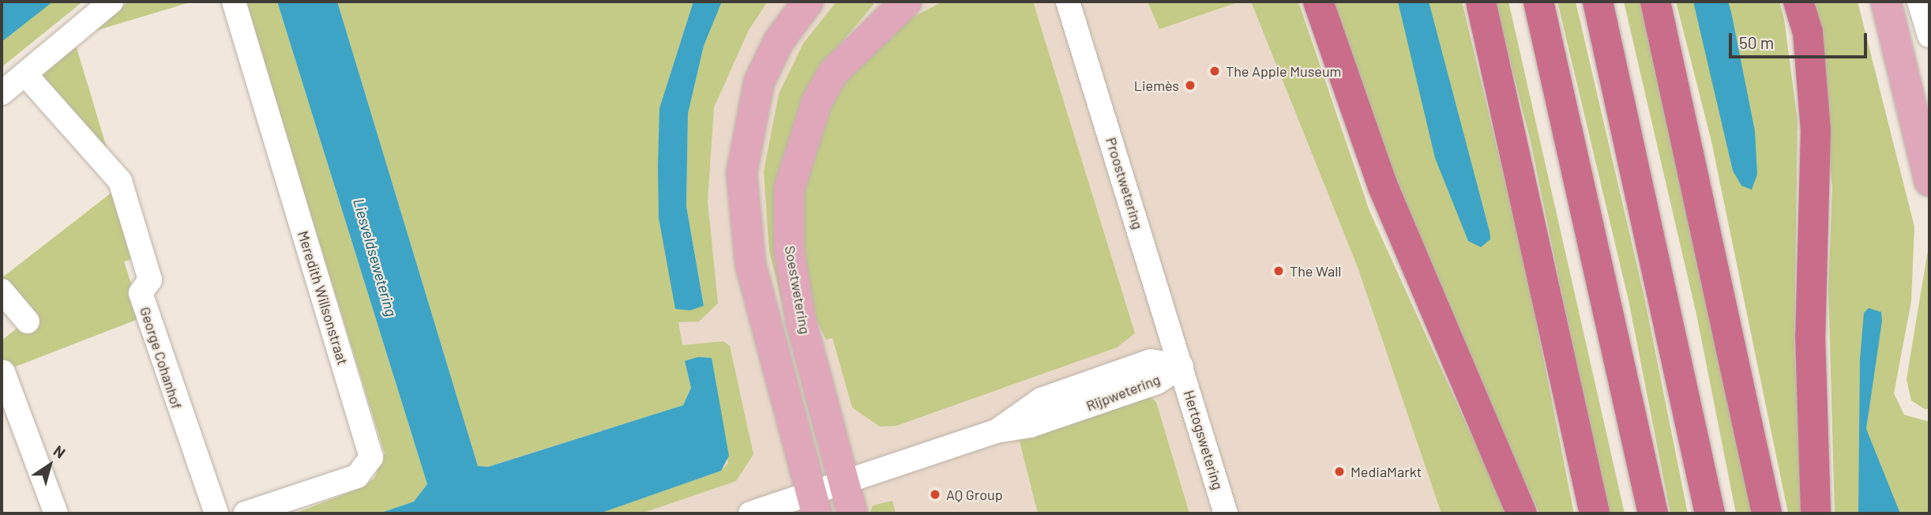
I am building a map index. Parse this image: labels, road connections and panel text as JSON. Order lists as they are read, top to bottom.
{
  "streets": {
    "main road": ["Soestwetering"],
    "street": [
      "Proostwetering",
      "Meredith Willsonstraat",
      "George Cohanhof",
      "Rijpwetering",
      "Hertogswetering"
    ]
  },
  "crossings": [
    ["Proostwetering", "Rijpwetering"],
    ["Proostwetering", "Hertogswetering"],
    ["Soestwetering", "Rijpwetering"],
    ["Rijpwetering", "Hertogswetering"]
  ],
  "water": ["Liesveldsewetering"],
  "places": [
    "The Apple Museum",
    "Liemès",
    "The Wall",
    "MediaMarkt",
    "AQ Group"
  ],
  "scale_bar": "50 m",
  "north": "top right"
}
